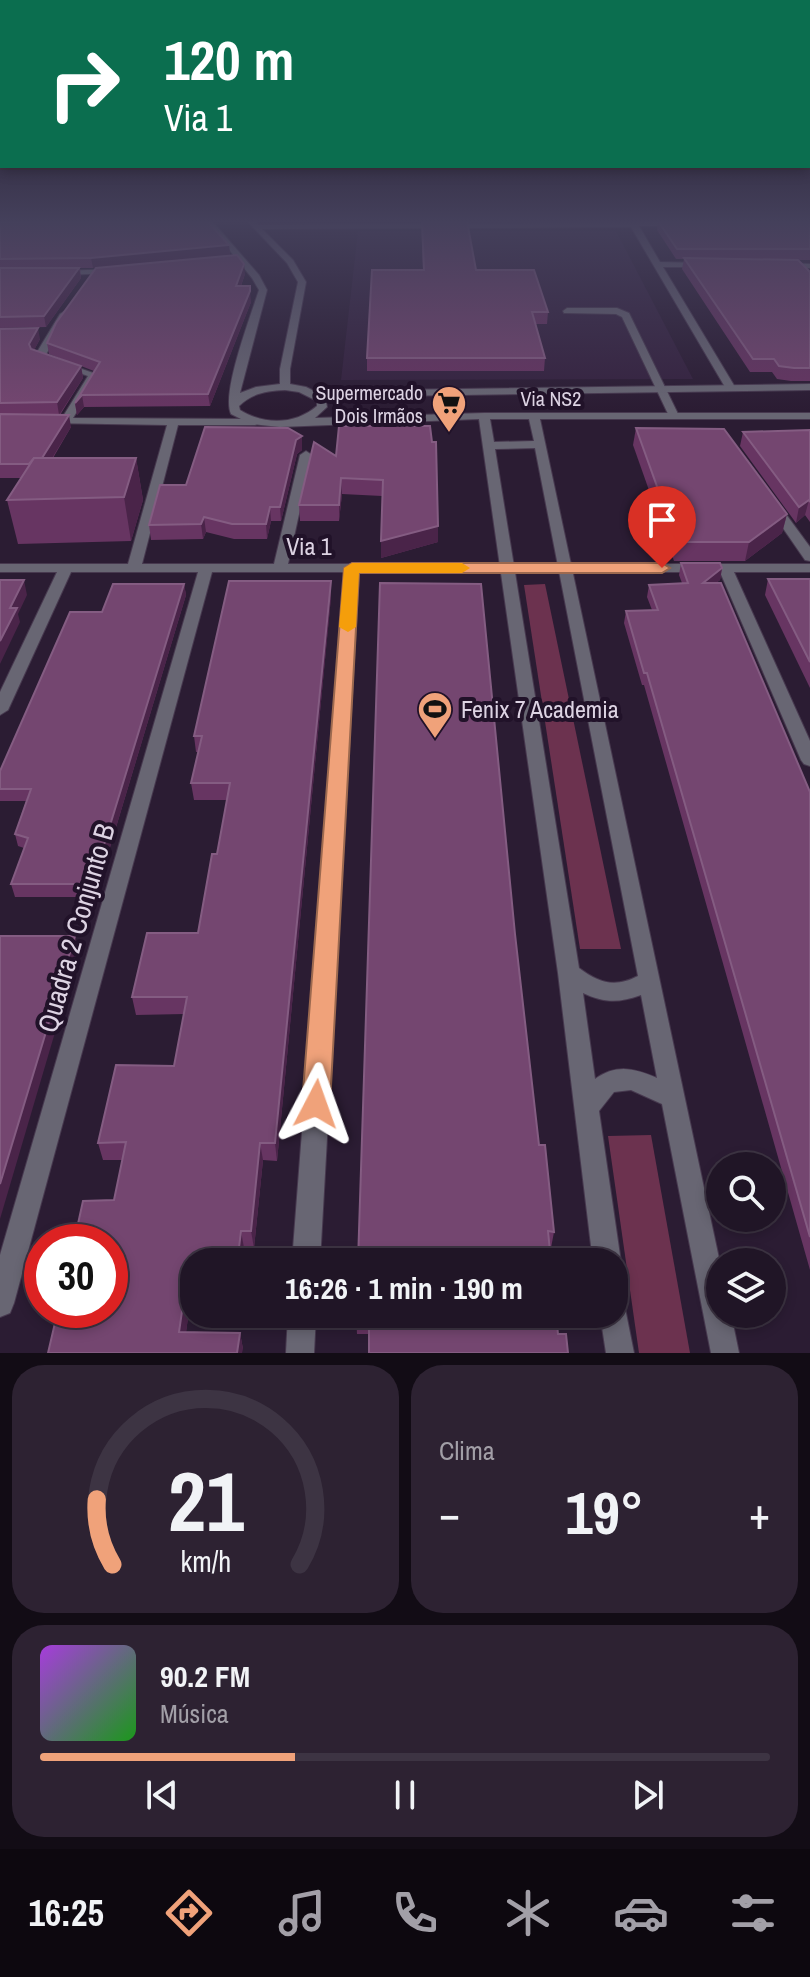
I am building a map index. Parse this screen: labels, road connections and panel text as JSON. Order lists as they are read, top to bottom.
{
  "streets": {
    "street": ["Via NS2", "Via 1", "Quadra 2 Conjunto B"]
  },
  "crossings": [
    ["Via 1", "Quadra 2 Conjunto B"]
  ],
  "places": {
    "supermarket": ["Supermercado Dois Irmãos"],
    "sports": ["Fenix 7 Academia"]
  },
  "page": {
    "turn": ["120 m", "Via 1"],
    "limit": "30",
    "trip": "16:26 · 1 min · 190 m",
    "tile": "Clima",
    "heat": ["−", "19°", "+"],
    "song": ["90.2 FM", "Música"],
    "tabs": "16:25",
    "gauge": ["21", "km/h"]
  }
}
